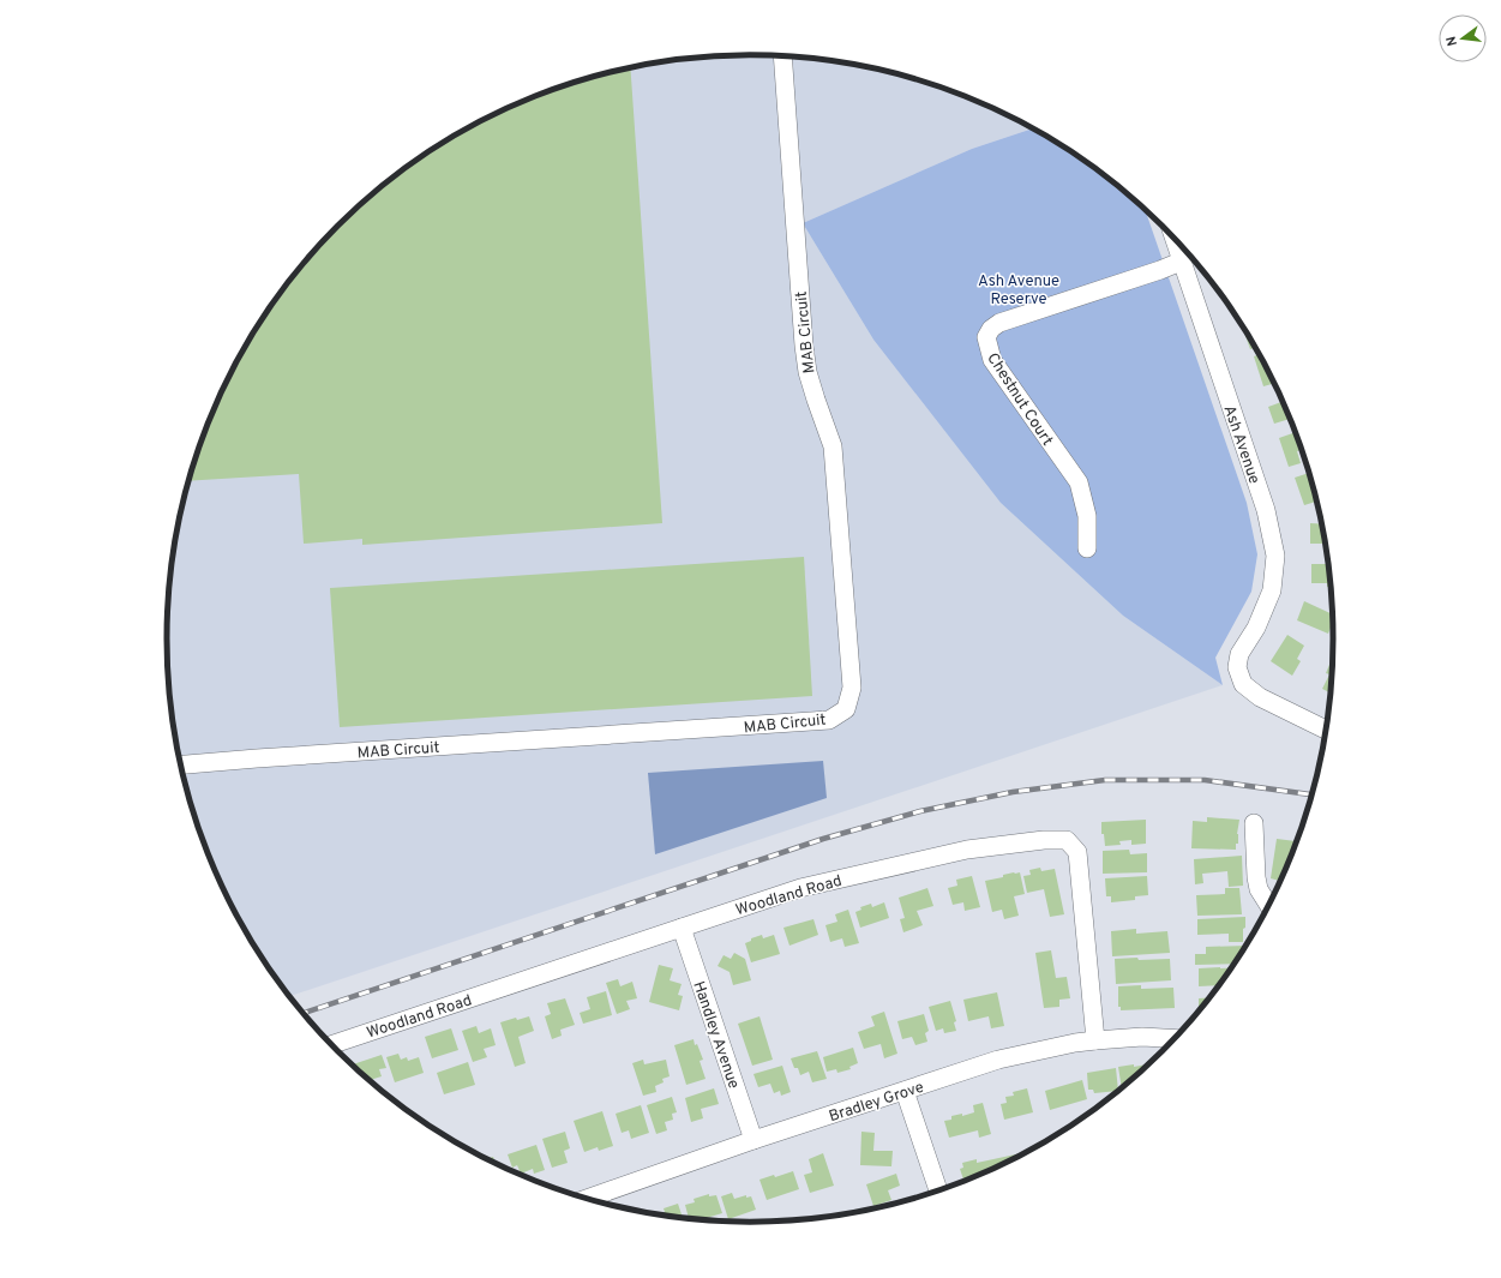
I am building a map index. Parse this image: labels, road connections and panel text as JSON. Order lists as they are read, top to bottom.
{
  "streets": {
    "street": [
      "MAB Circuit",
      "Chestnut Court",
      "Ash Avenue",
      "Woodland Road",
      "Handley Avenue",
      "Bradley Grove"
    ]
  },
  "crossings": [
    ["Chestnut Court", "Ash Avenue"],
    ["Woodland Road", "Handley Avenue"],
    ["Woodland Road", "Bradley Grove"],
    ["Handley Avenue", "Bradley Grove"]
  ],
  "parks": ["Ash Avenue Reserve"],
  "north": "left"
}
